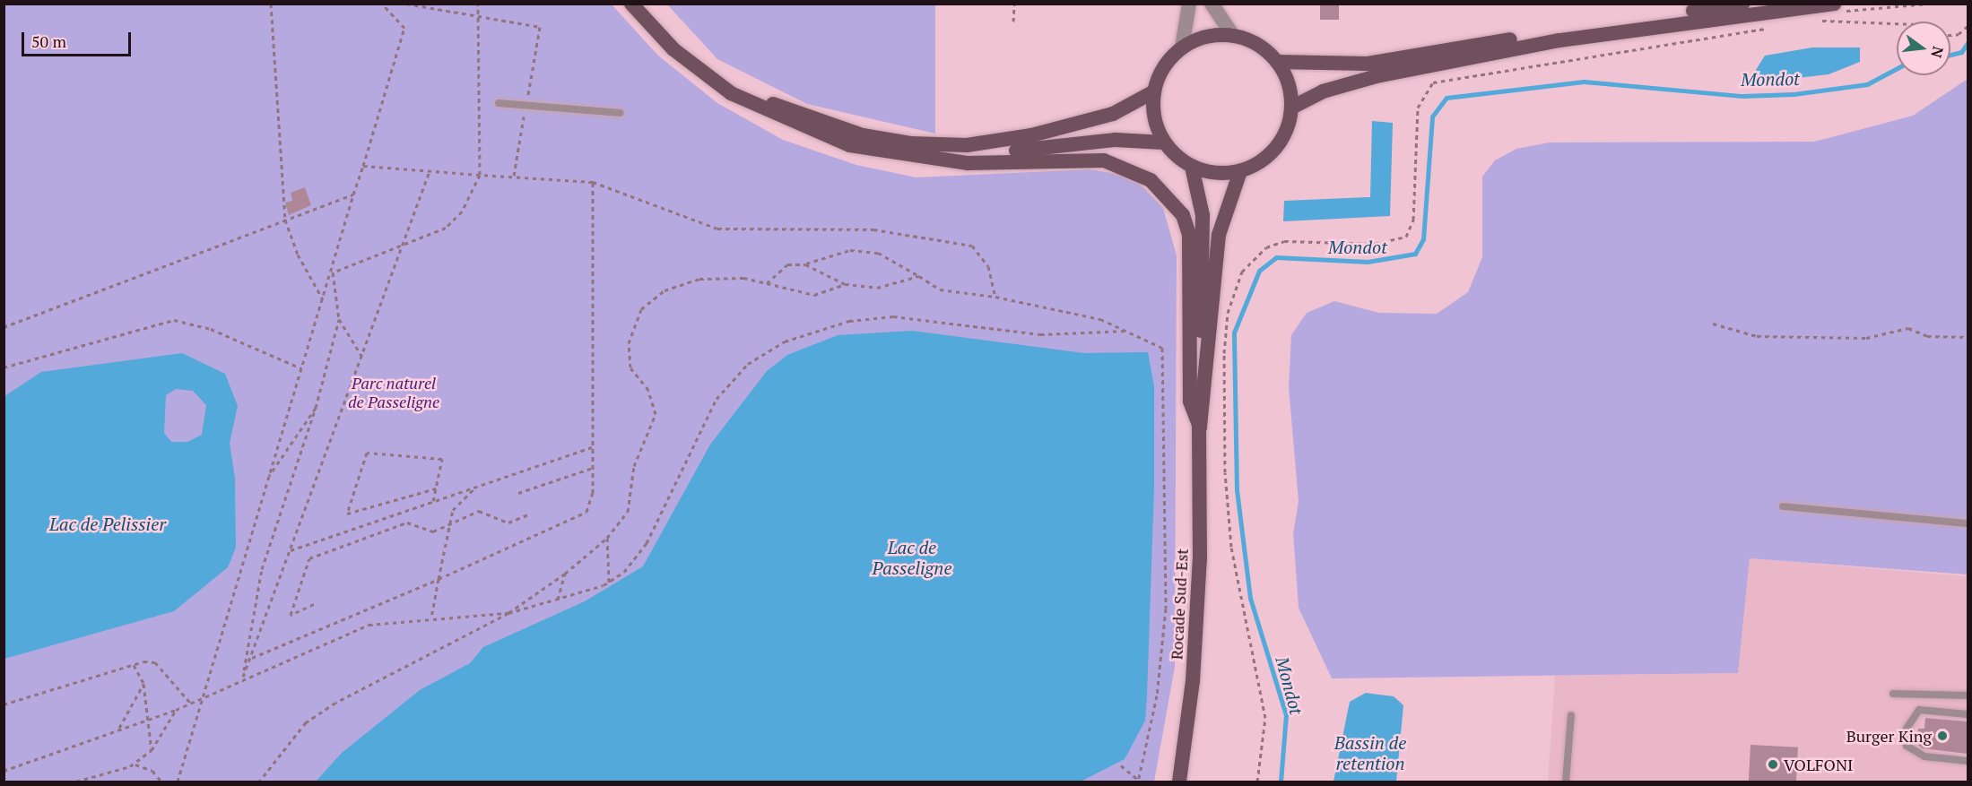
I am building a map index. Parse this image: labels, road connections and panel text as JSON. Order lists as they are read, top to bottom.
{
  "streets": {
    "main road": ["Rocade Sud-Est"]
  },
  "water": [
    "Mondot",
    "Lac de Pelissier",
    "Lac de Passeligne",
    "Bassin de retention"
  ],
  "parks": ["Parc naturel de Passeligne"],
  "places": ["Burger King", "VOLFONI"],
  "scale_bar": "50 m",
  "north": "right"
}
